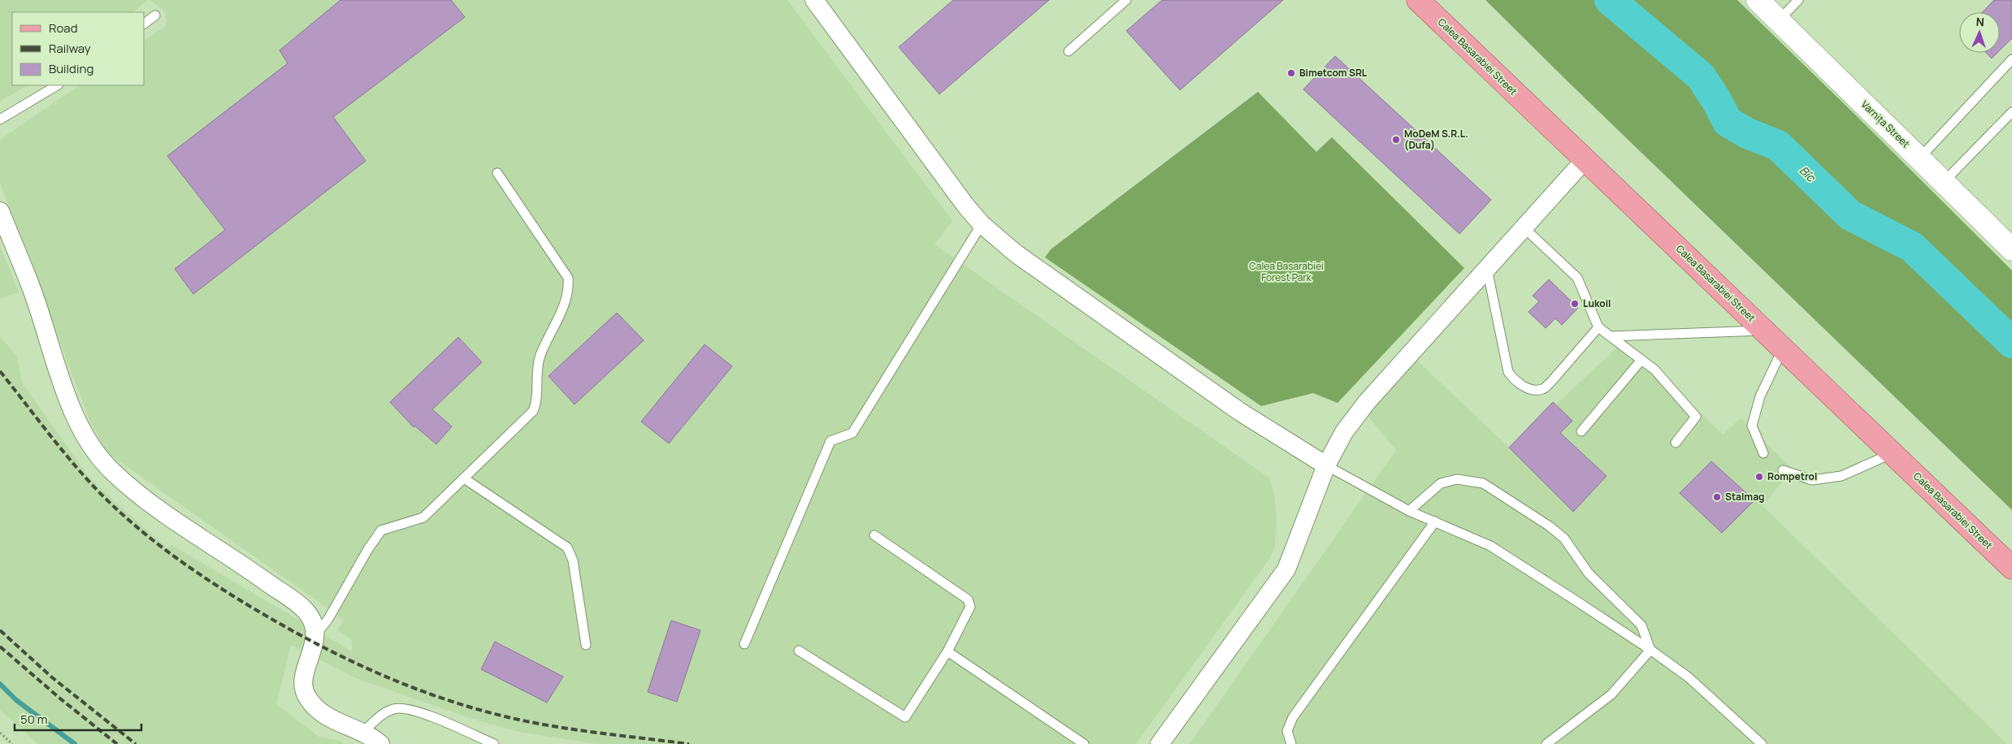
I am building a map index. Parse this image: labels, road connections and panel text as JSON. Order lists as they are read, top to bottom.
{
  "streets": {
    "main road": ["Calea Basarabiei Street"],
    "street": ["Varnița Street"]
  },
  "water": ["Bîc"],
  "parks": ["Calea Basarabiei Forest Park"],
  "places": [
    "Bimetcom SRL",
    "MoDeM S.R.L. (Dufa)",
    "Lukoil",
    "Rompetrol",
    "Stalmag"
  ],
  "legend": ["Road", "Railway", "Building"],
  "scale_bar": "50 m",
  "north": "top"
}
